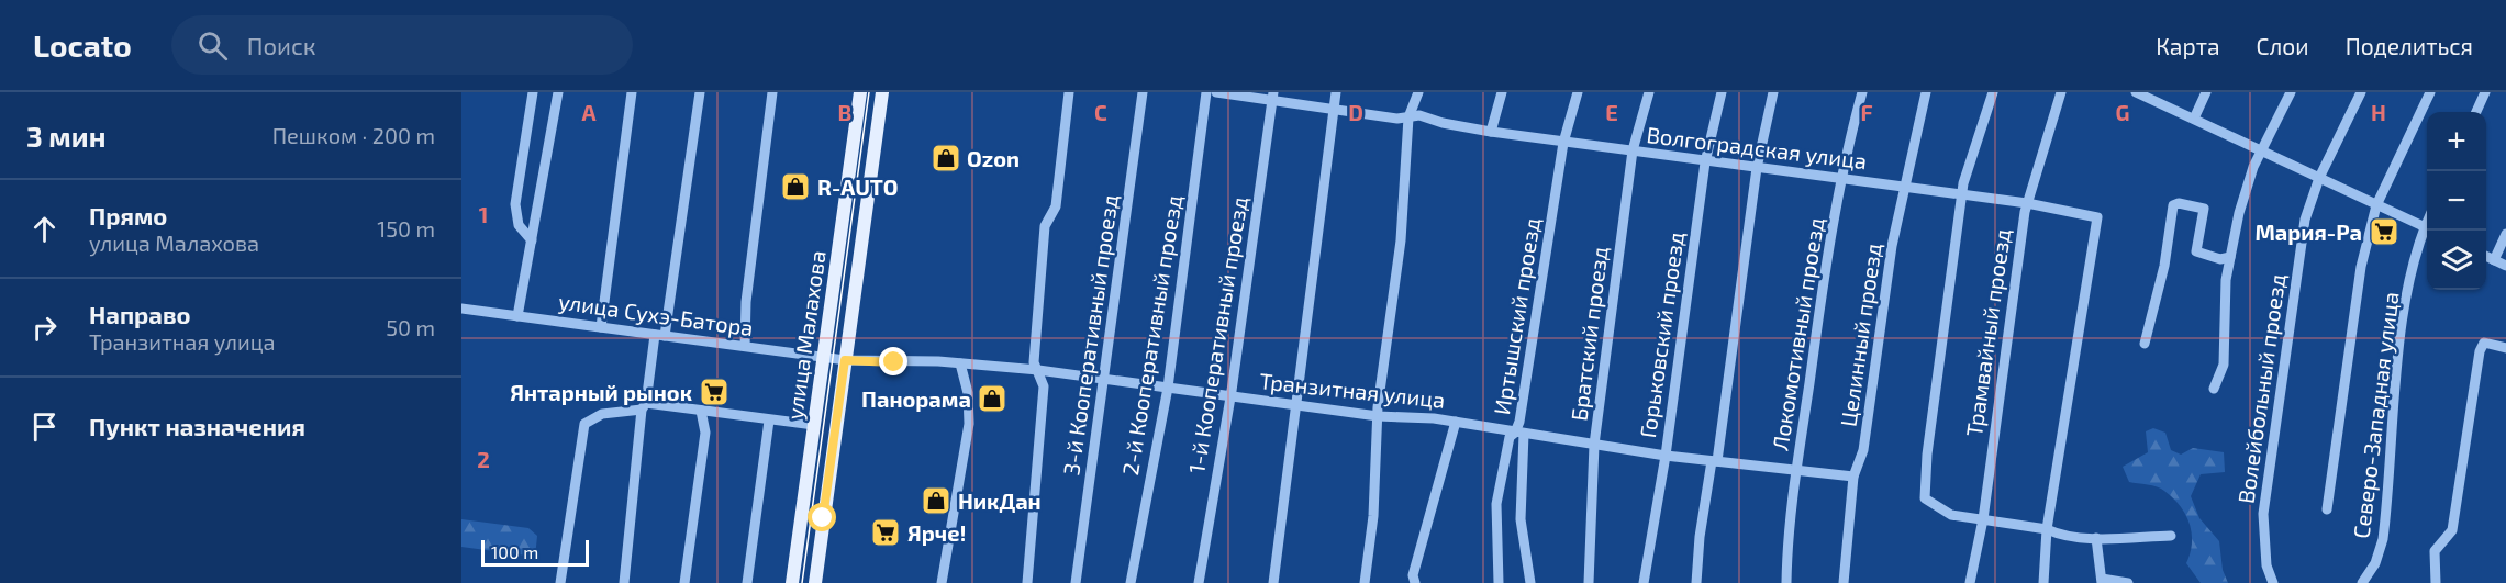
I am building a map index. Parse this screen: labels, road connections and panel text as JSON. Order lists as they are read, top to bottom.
{
  "streets": {
    "main road": ["улица Малахова"],
    "street": [
      "Волгоградская улица",
      "улица Сухэ-Батора",
      "Иртышский проезд",
      "Трамвайный проезд",
      "Братский проезд",
      "Локомотивный проезд",
      "3-й Кооперативный проезд",
      "2-й Кооперативный проезд",
      "1-й Кооперативный проезд",
      "Горьковский проезд",
      "Целинный проезд",
      "Волейбольный проезд",
      "Транзитная улица",
      "Северо-Западная улица"
    ]
  },
  "crossings": [
    ["Волгоградская улица", "Иртышский проезд"],
    ["Волгоградская улица", "Трамвайный проезд"],
    ["Волгоградская улица", "Братский проезд"],
    ["Волгоградская улица", "Локомотивный проезд"],
    ["Волгоградская улица", "1-й Кооперативный проезд"],
    ["Волгоградская улица", "Горьковский проезд"],
    ["Волгоградская улица", "Целинный проезд"],
    ["улица Сухэ-Батора", "улица Малахова"],
    ["улица Сухэ-Батора", "Транзитная улица"],
    ["Иртышский проезд", "Транзитная улица"],
    ["Братский проезд", "Транзитная улица"],
    ["Локомотивный проезд", "Транзитная улица"],
    ["улица Малахова", "Транзитная улица"],
    ["3-й Кооперативный проезд", "Транзитная улица"],
    ["2-й Кооперативный проезд", "Транзитная улица"],
    ["1-й Кооперативный проезд", "Транзитная улица"],
    ["Горьковский проезд", "Транзитная улица"],
    ["Целинный проезд", "Транзитная улица"]
  ],
  "places": {
    "shop": [
      "Ozon",
      "R-AUTO",
      "Панорама",
      "НикДан"
    ],
    "supermarket": ["Мария-Ра", "Янтарный рынок", "Ярче!"]
  },
  "scale_bar": "100 m",
  "page": {
    "header": "Locato",
    "search": "Поиск",
    "nav": ["Карта", "Слои", "Поделиться"],
    "heading": ["3 мин", "Пешком · 200 m"],
    "map_buttons": ["+", "−"],
    "list": [
      ["Прямо", "улица Малахова", "150 m"],
      ["Направо", "Транзитная улица", "50 m"],
      "Пункт назначения"
    ],
    "scale": "100 m"
  },
  "grid": {
    "columns": [
      "A",
      "B",
      "C",
      "D",
      "E",
      "F",
      "G",
      "H"
    ],
    "rows": ["1", "2"]
  }
}
